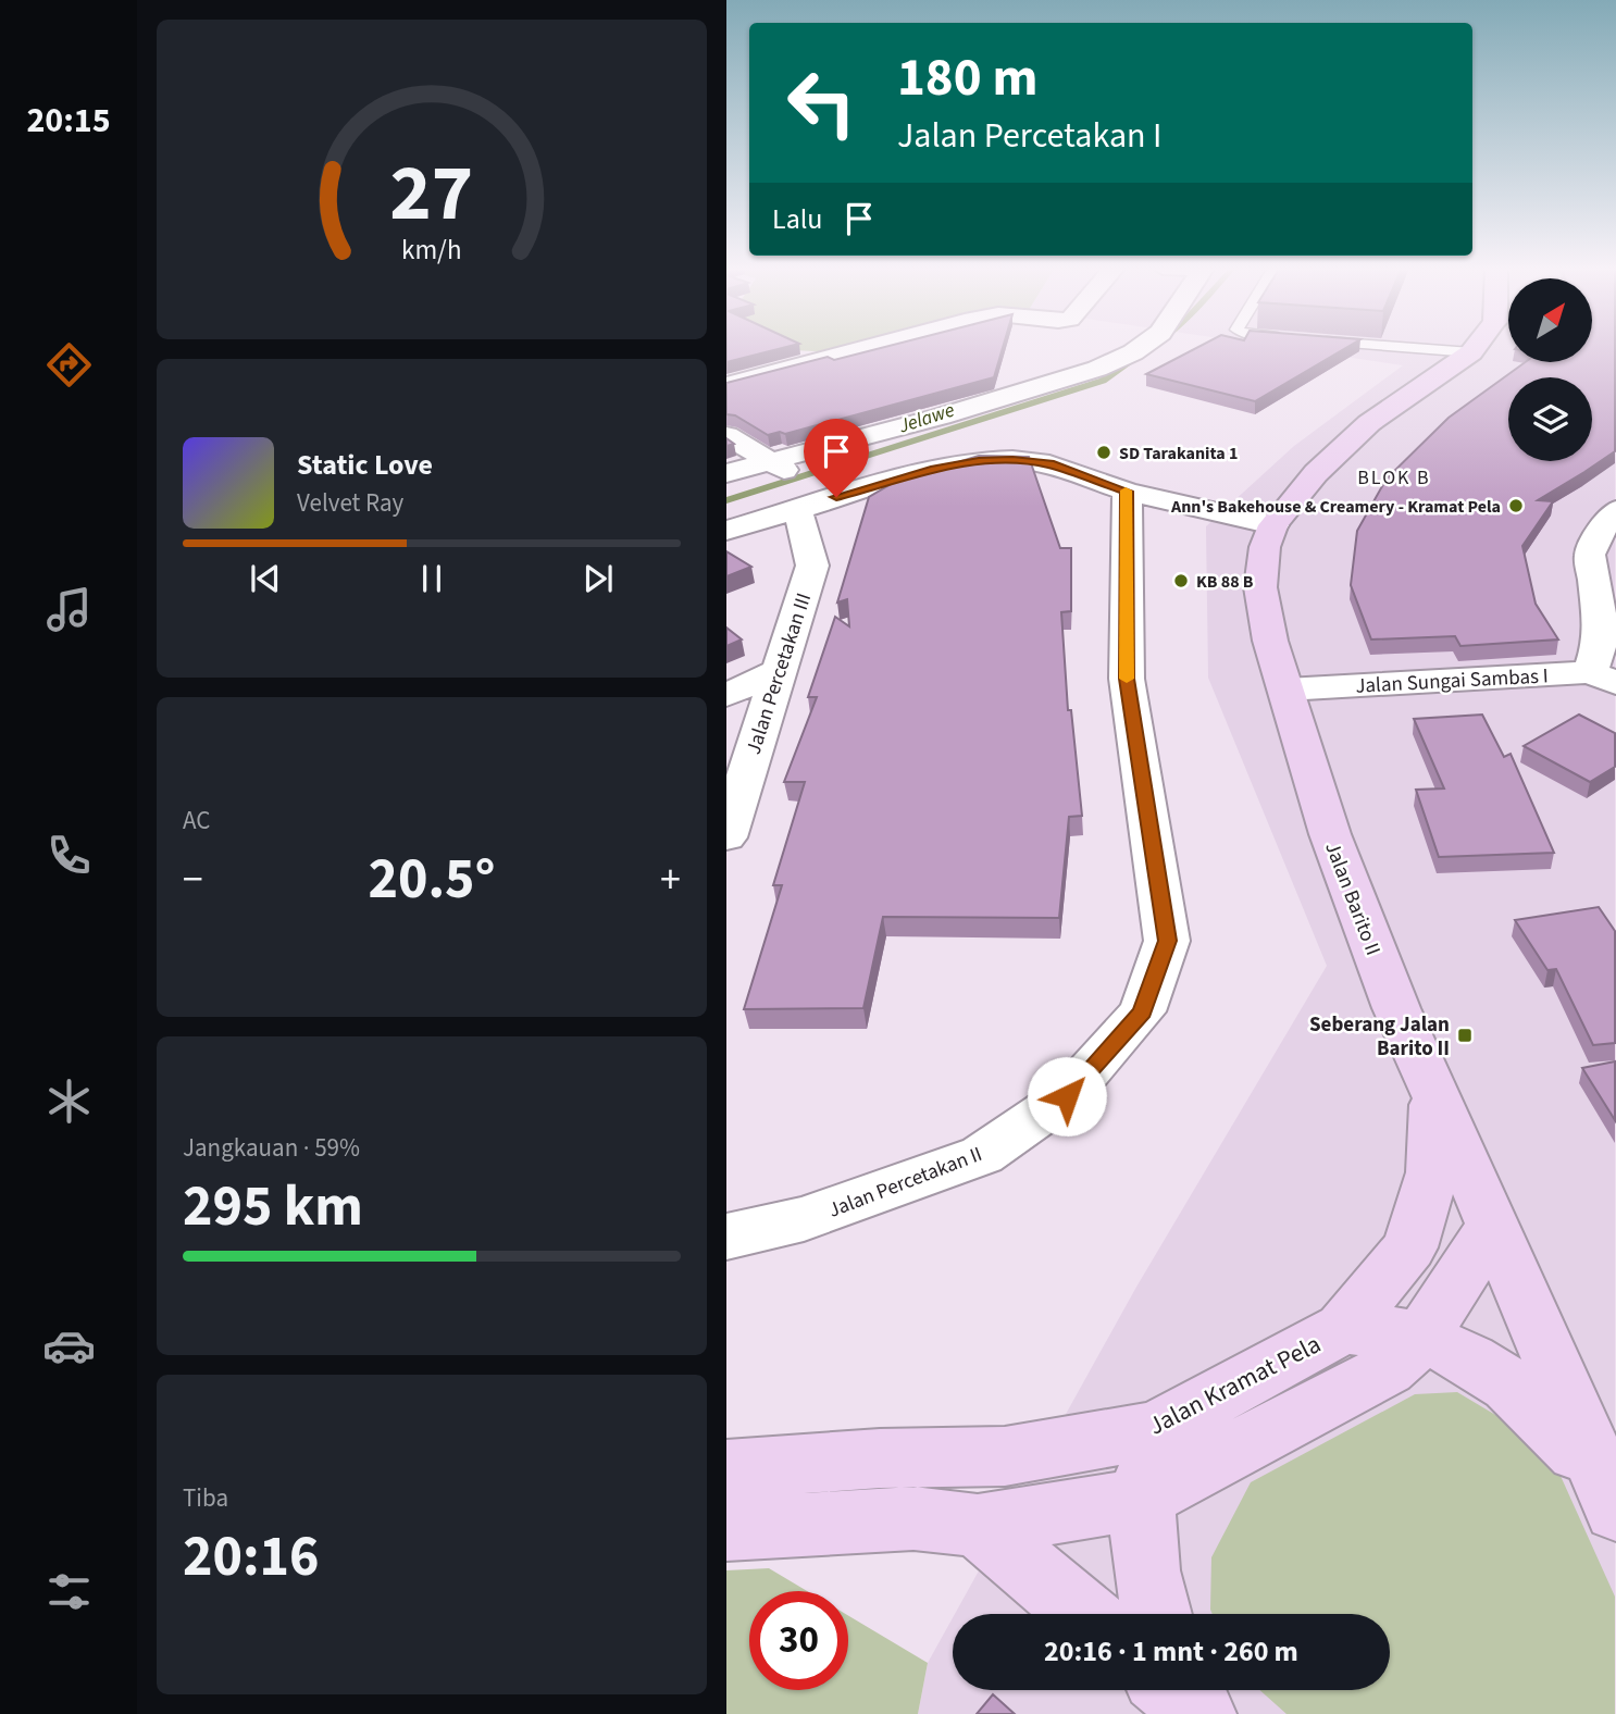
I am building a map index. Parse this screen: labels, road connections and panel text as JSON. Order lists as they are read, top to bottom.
{
  "streets": {
    "street": [
      "Jalan Percetakan III",
      "Jalan Sungai Sambas I",
      "Jalan Barito II",
      "Jalan Percetakan II",
      "Jalan Kramat Pela"
    ]
  },
  "crossings": [
    ["Jalan Sungai Sambas I", "Jalan Barito II"],
    ["Jalan Barito II", "Jalan Kramat Pela"]
  ],
  "districts": ["BLOK B"],
  "water": ["Jelawe"],
  "places": {
    "other": ["SD Tarakanita 1", "Ann's Bakehouse & Creamery - Kramat Pela", "KB 88 B"],
    "transit": ["Seberang Jalan Barito II"]
  },
  "north": "top right",
  "page": {
    "tabs": "20:15",
    "turn": ["180 m", "Jalan Percetakan I"],
    "then": "Lalu",
    "song": ["Static Love", "Velvet Ray"],
    "tile": [
      "AC",
      ["Jangkauan · 59%", "295 km"],
      ["Tiba", "20:16"]
    ],
    "heat": ["−", "20.5°", "+"],
    "limit": "30",
    "trip": "20:16 · 1 mnt · 260 m",
    "gauge": ["27", "km/h"]
  }
}
